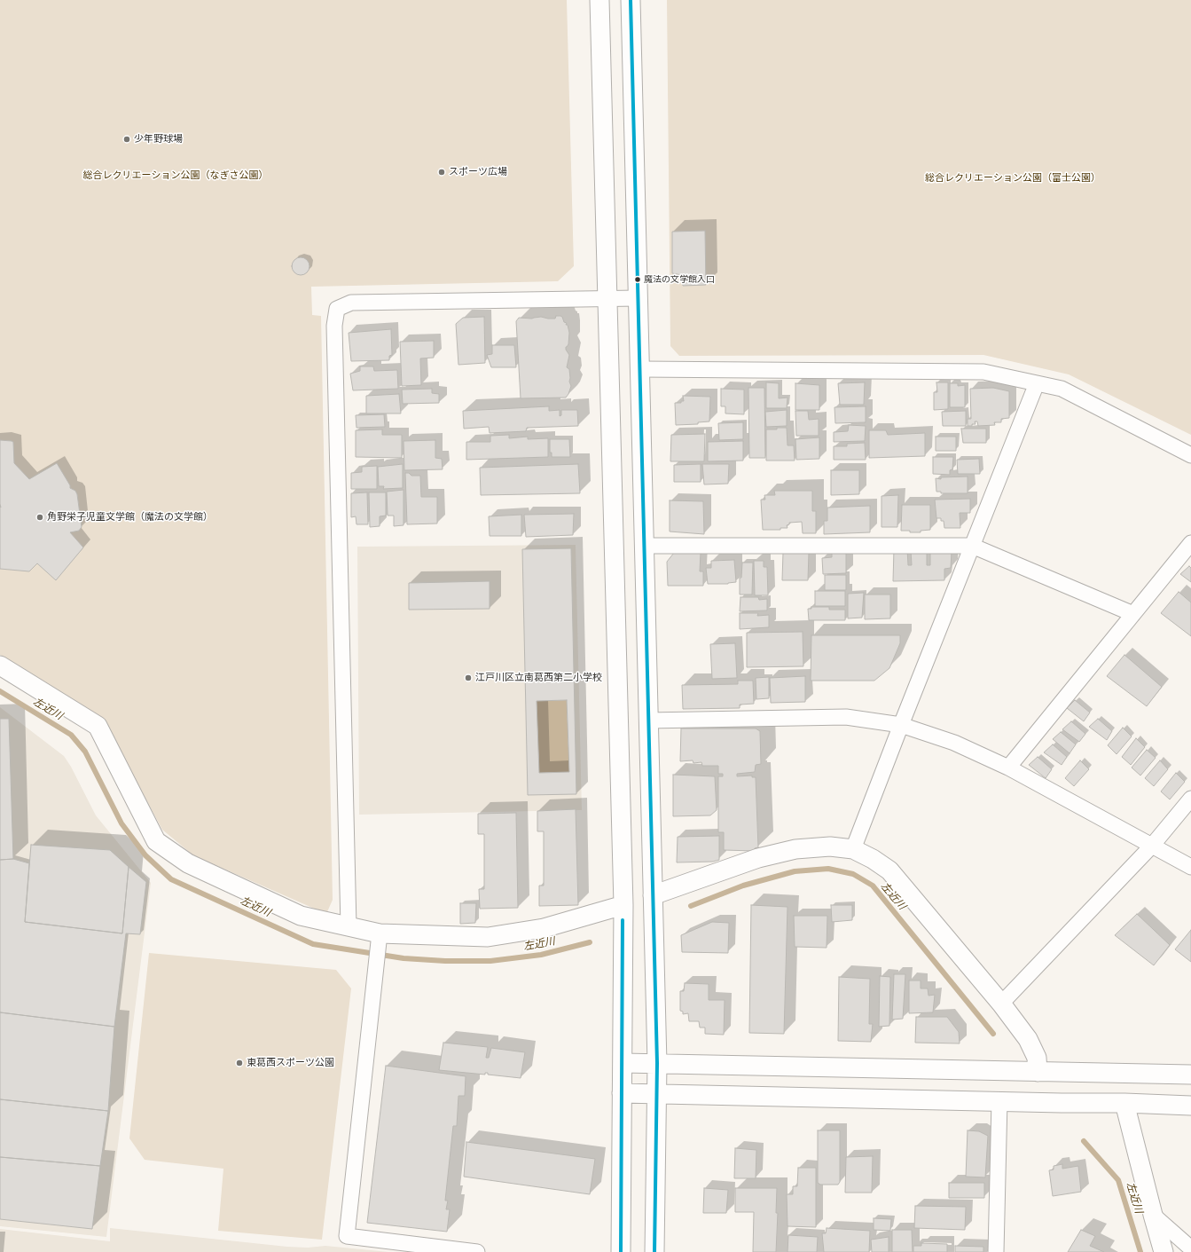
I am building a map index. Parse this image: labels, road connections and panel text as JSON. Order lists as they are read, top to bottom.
{
  "water": ["左近川"],
  "parks": ["総合レクリエーション公園（なぎさ公園）", "総合レクリエーション公園（富士公園）"],
  "places": [
    "少年野球場",
    "スポーツ広場",
    "魔法の文学館入口",
    "角野栄子児童文学館（魔法の文学館）",
    "江戸川区立南葛西第二小学校",
    "東葛西スポーツ公園"
  ]
}
